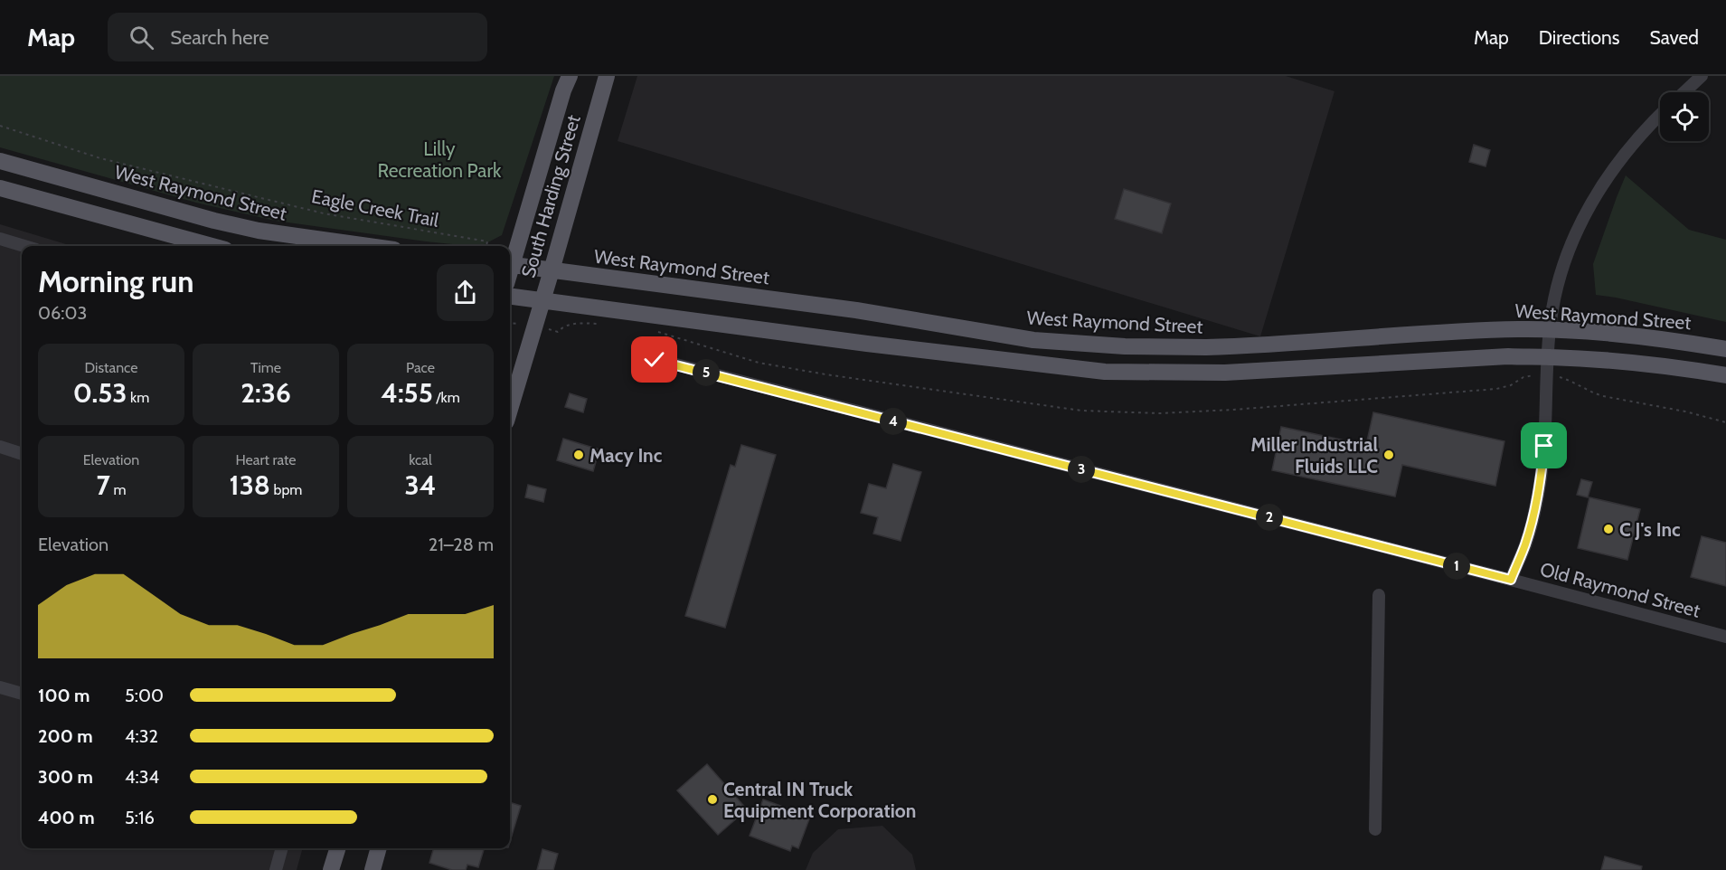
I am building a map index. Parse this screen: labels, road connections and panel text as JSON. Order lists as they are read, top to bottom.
{
  "streets": {
    "main road": ["West Raymond Street", "South Harding Street"],
    "street": ["Old Raymond Street"],
    "path": ["Eagle Creek Trail"]
  },
  "crossings": [
    ["West Raymond Street", "South Harding Street"]
  ],
  "parks": ["Lilly Recreation Park"],
  "places": [
    "Macy Inc",
    "Miller Industrial Fluids LLC",
    "C J's Inc",
    "Central IN Truck Equipment Corporation"
  ],
  "page": {
    "header": "Map",
    "search": "Search here",
    "nav": ["Map", "Directions", "Saved"],
    "heading": ["Morning run", "06:03"],
    "stats": [
      ["Distance", "0.53 km"],
      ["Time", "2:36"],
      ["Pace", "4:55 /km"],
      ["Elevation", "7 m"],
      ["Heart rate", "138 bpm"],
      ["kcal", "34"]
    ],
    "pins": [
      "5",
      "4",
      "3",
      "2",
      "1"
    ],
    "chart": ["Elevation", "21–28 m"],
    "list": [
      {
        "name": "100 m",
        "note": "5:00"
      },
      {
        "name": "200 m",
        "note": "4:32"
      },
      {
        "name": "300 m",
        "note": "4:34"
      },
      {
        "name": "400 m",
        "note": "5:16"
      }
    ]
  }
}
